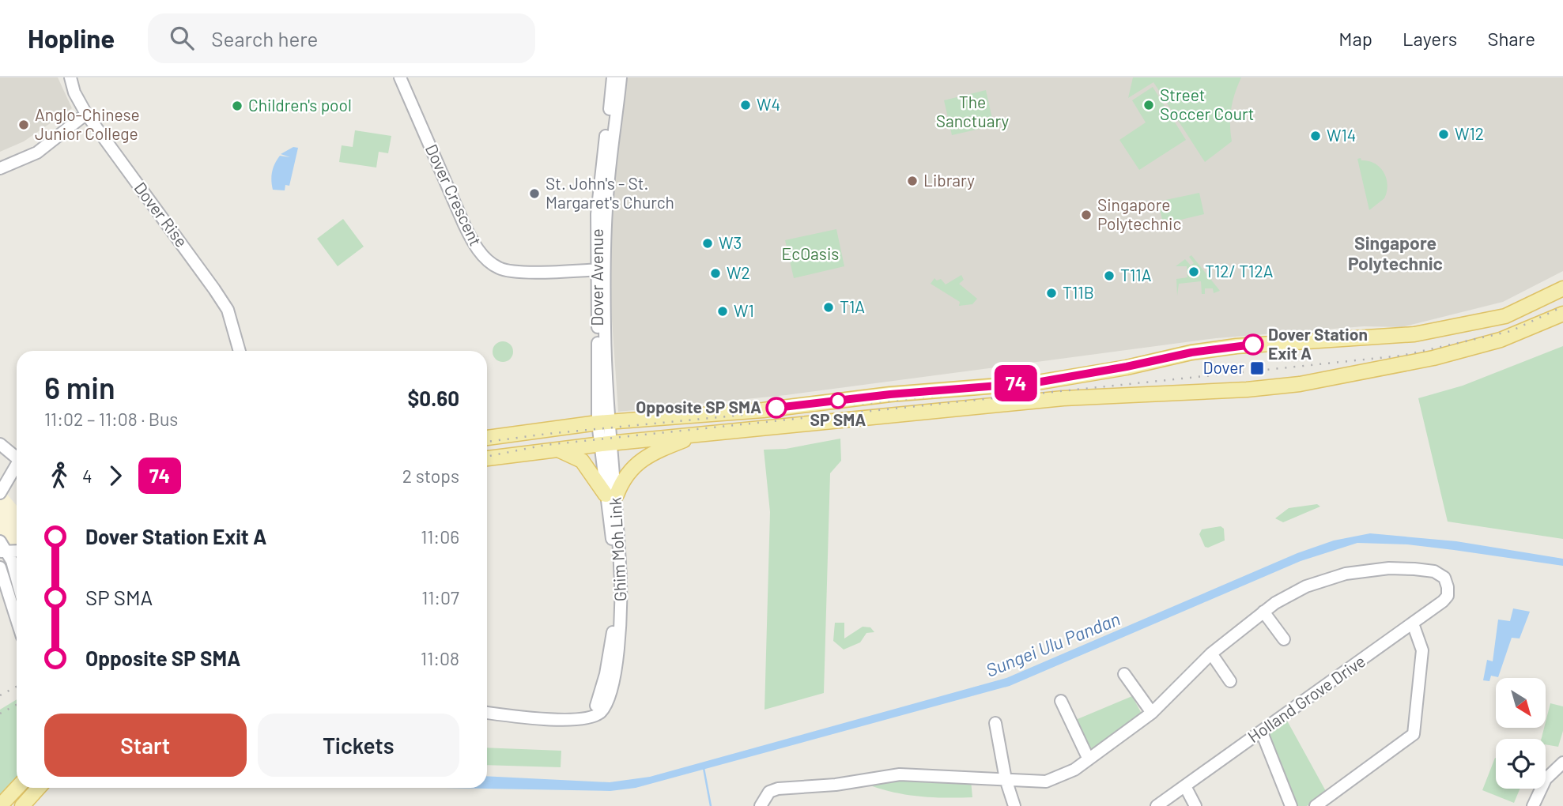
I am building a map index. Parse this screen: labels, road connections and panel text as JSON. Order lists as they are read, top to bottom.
{
  "streets": {
    "street": [
      "Dover Crescent",
      "Dover Rise",
      "Dover Avenue",
      "Ghim Moh Link",
      "Holland Grove Drive"
    ]
  },
  "crossings": [
    ["Dover Crescent", "Dover Avenue"],
    ["Dover Avenue", "Ghim Moh Link"]
  ],
  "districts": ["Singapore Polytechnic"],
  "water": ["Sungei Ulu Pandan"],
  "parks": ["The Sanctuary", "EcOasis"],
  "places": {
    "other": [
      "W4",
      "Street Soccer Court",
      "Children's pool",
      "Anglo-Chinese Junior College",
      "W12",
      "W14",
      "Library",
      "St. John's - St. Margaret's Church",
      "Singapore Polytechnic",
      "W3",
      "T12/ T12A",
      "W2",
      "T11A",
      "T11B",
      "T1A",
      "W1",
      "Dover Station Exit A",
      "SP SMA",
      "Opposite SP SMA"
    ],
    "transit": ["Dover"]
  },
  "lines": ["bus line 74"],
  "north": "bottom right",
  "page": {
    "header": "Hopline",
    "search": "Search here",
    "nav": ["Map", "Layers", "Share"],
    "on_map": "74",
    "heading": ["6 min", "11:02 – 11:08 · Bus", "$0.60"],
    "legs": ["4", "74", "2 stops"],
    "list": [
      {
        "name": "Dover Station Exit A",
        "value": "11:06"
      },
      {
        "name": "SP SMA",
        "value": "11:07"
      },
      {
        "name": "Opposite SP SMA",
        "value": "11:08"
      }
    ],
    "buttons": ["Start", "Tickets"]
  }
}
